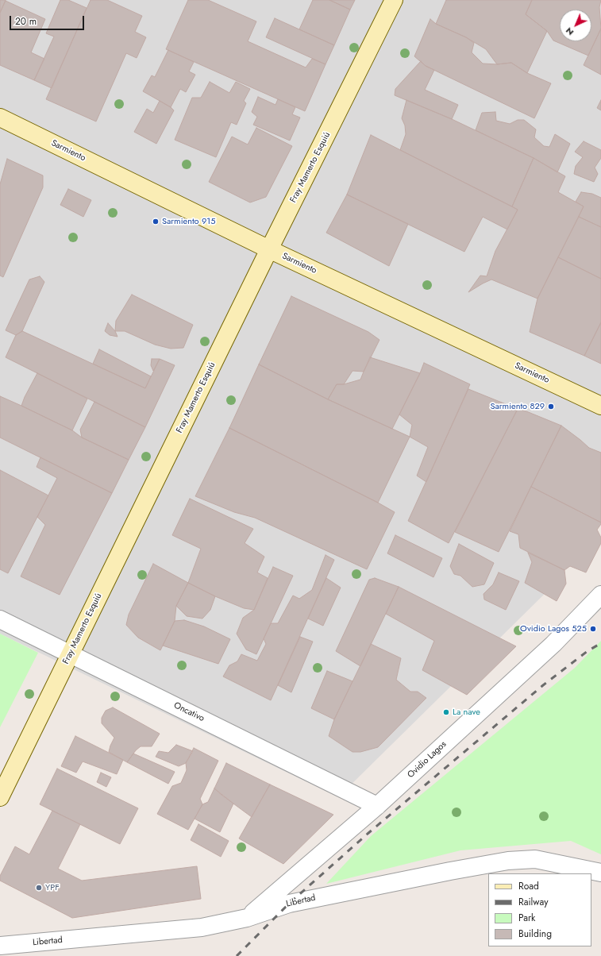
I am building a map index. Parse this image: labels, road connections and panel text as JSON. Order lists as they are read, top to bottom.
{
  "streets": {
    "street": [
      "Sarmiento",
      "Fray Mamerto Esquiú",
      "Oncativo",
      "Ovidio Lagos",
      "Libertad"
    ]
  },
  "crossings": [
    ["Sarmiento", "Fray Mamerto Esquiú"],
    ["Fray Mamerto Esquiú", "Oncativo"],
    ["Oncativo", "Ovidio Lagos"],
    ["Ovidio Lagos", "Libertad"]
  ],
  "places": [
    "Sarmiento 915",
    "Sarmiento 829",
    "Ovidio Lagos 525",
    "La nave",
    "YPF"
  ],
  "legend": [
    "Road",
    "Railway",
    "Park",
    "Building"
  ],
  "scale_bar": "20 m",
  "north": "bottom left"
}
